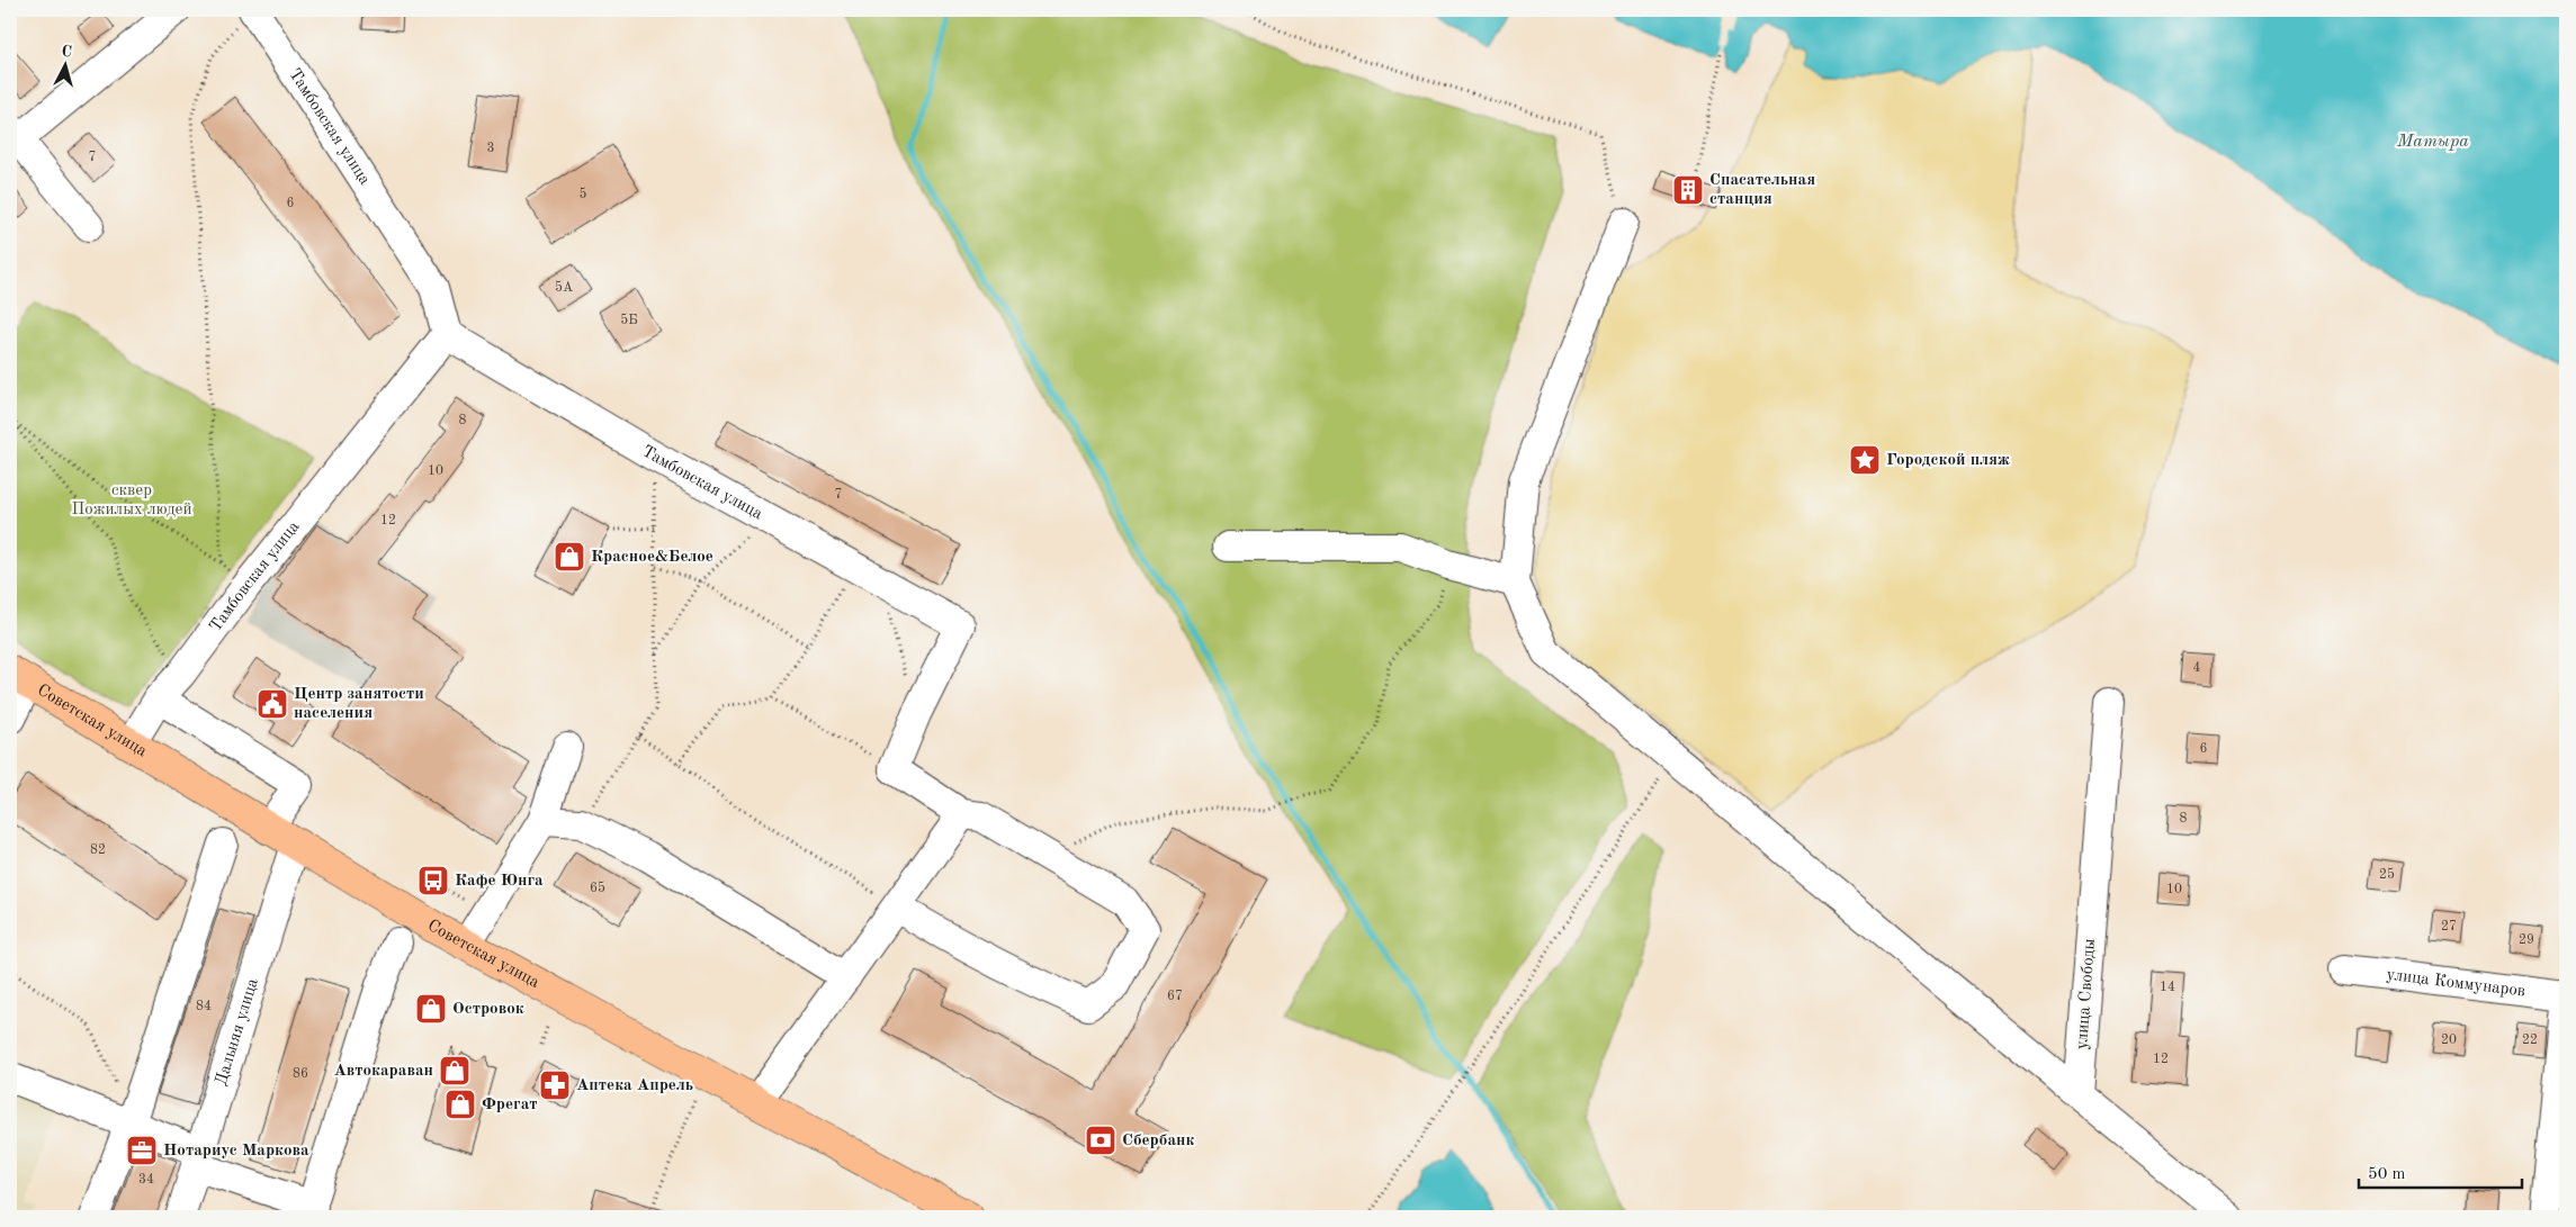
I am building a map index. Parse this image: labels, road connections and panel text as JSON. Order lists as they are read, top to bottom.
{
  "streets": {
    "main road": ["Советская улица"],
    "street": [
      "Тамбовская улица",
      "улица Коммунаров",
      "улица Свободы",
      "Дальняя улица"
    ]
  },
  "crossings": [
    ["Тамбовская улица", "Советская улица"],
    ["Советская улица", "Дальняя улица"]
  ],
  "water": ["Матыра"],
  "parks": ["сквер Пожилых людей"],
  "places": {
    "building": ["Спасательная станция"],
    "place": ["Городской пляж"],
    "shop": [
      "Красное&Белое",
      "Островок",
      "Автокараван",
      "Фрегат"
    ],
    "public building": ["Центр занятости населения"],
    "bus stop": ["Кафе Юнга"],
    "pharmacy": ["Аптека Апрель"],
    "bank": ["Сбербанк"],
    "office": ["Нотариус Маркова"]
  },
  "house_numbers": [
    "3",
    "7",
    "5",
    "6",
    "5А",
    "5Б",
    "8",
    "10",
    "7",
    "12",
    "4",
    "6",
    "8",
    "82",
    "25",
    "65",
    "10",
    "27",
    "29",
    "14",
    "67",
    "84",
    "20",
    "22",
    "12",
    "86",
    "34"
  ],
  "scale_bar": "50 m",
  "north": "top"
}
